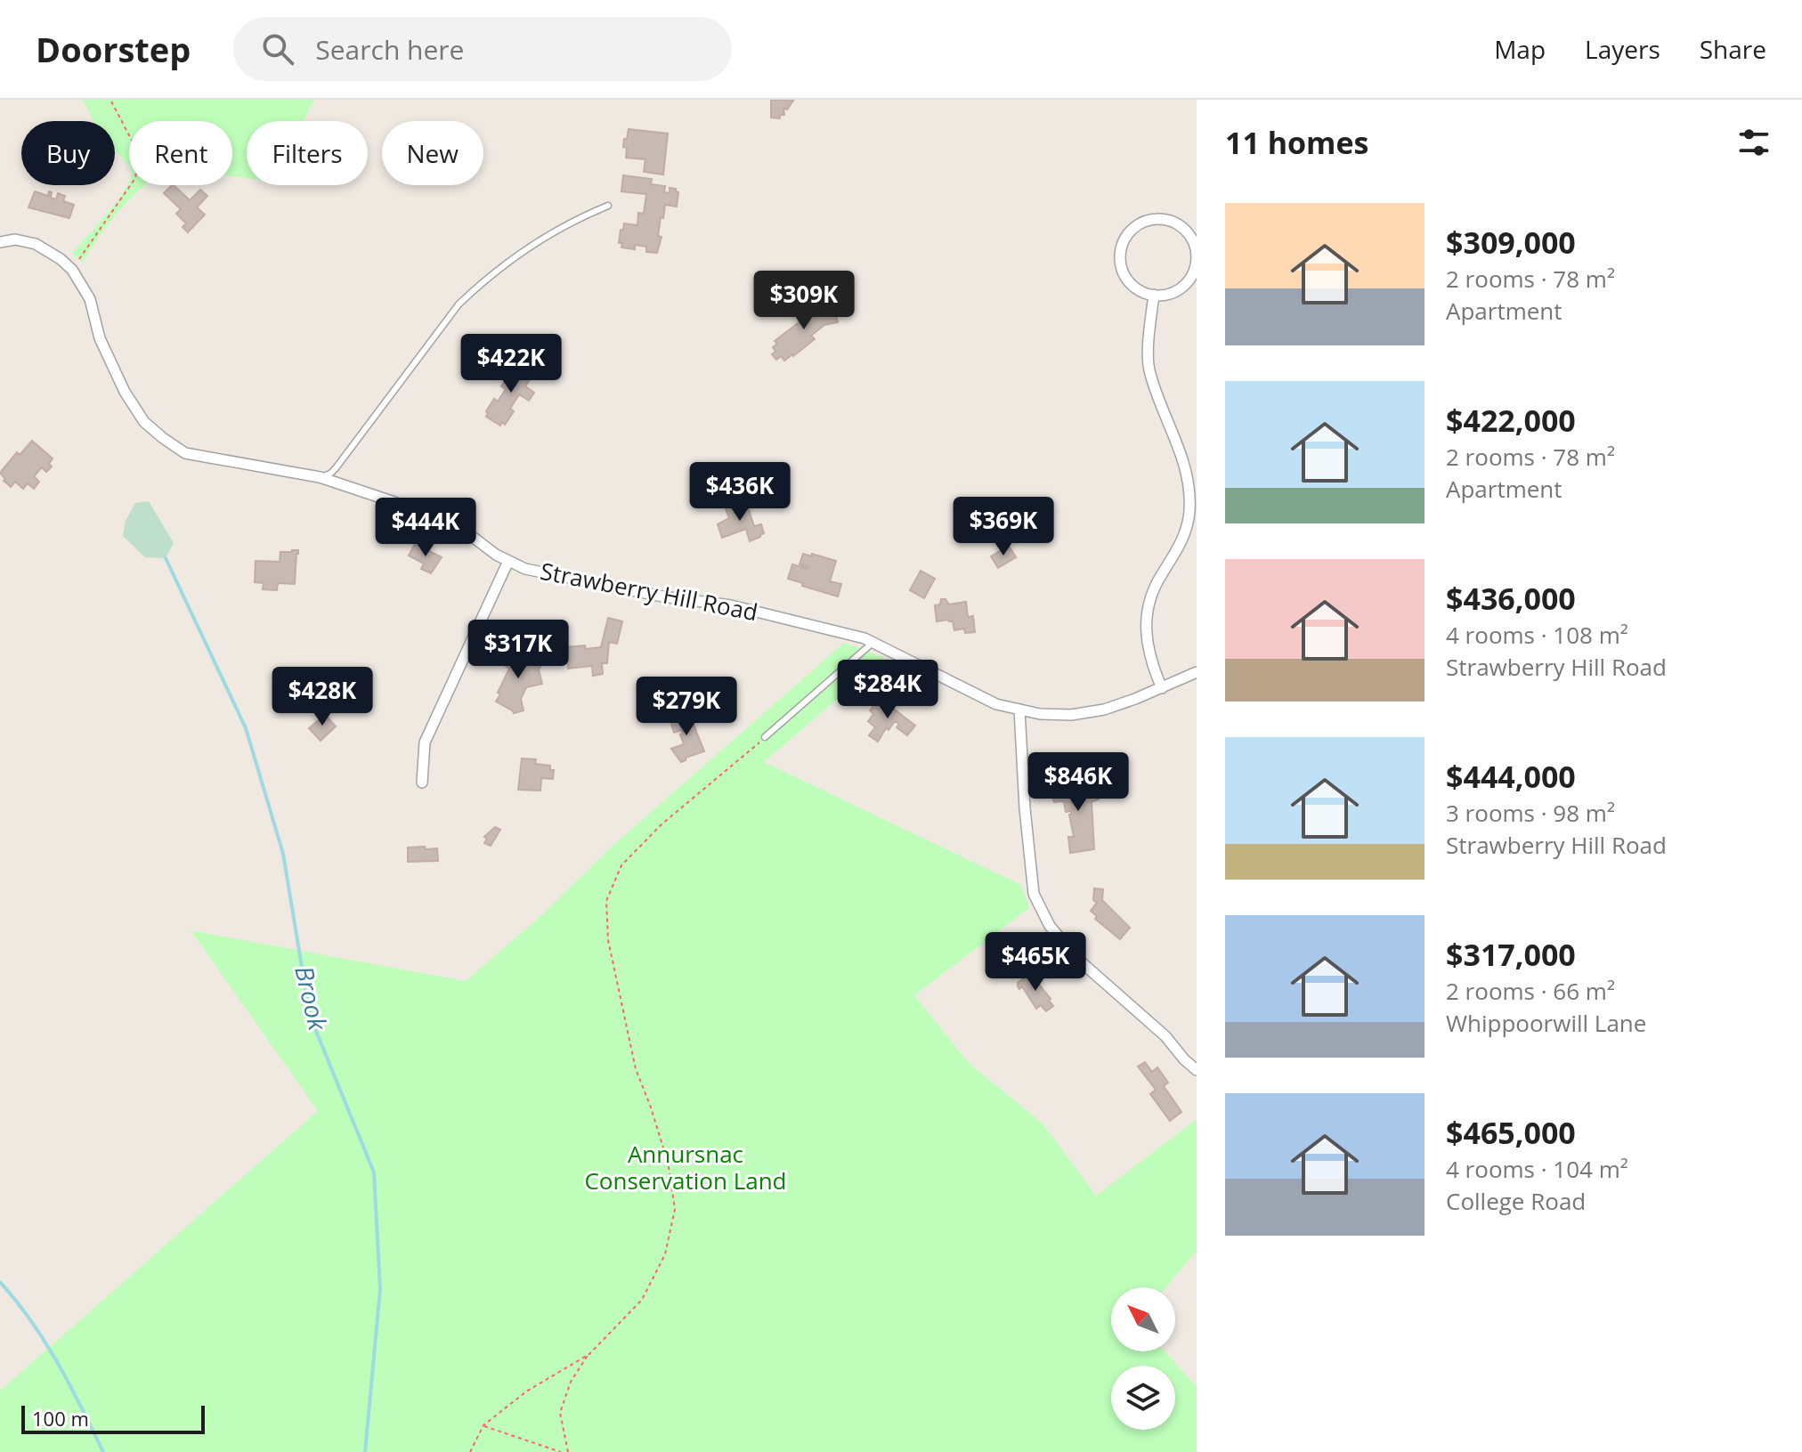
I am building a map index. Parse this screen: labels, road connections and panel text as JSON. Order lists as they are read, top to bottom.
{
  "streets": {
    "street": ["Strawberry Hill Road"]
  },
  "water": ["Brook"],
  "parks": ["Annursnac Conservation Land"],
  "scale_bar": "100 m",
  "north": "top left",
  "page": {
    "header": "Doorstep",
    "search": "Search here",
    "nav": ["Map", "Layers", "Share"],
    "heading": "11 homes",
    "chip": [
      "Buy",
      "Rent",
      "Filters",
      "New"
    ],
    "list": [
      {
        "name": "$309,000",
        "note": "2 rooms · 78 m² · Apartment"
      },
      {
        "name": "$422,000",
        "note": "2 rooms · 78 m² · Apartment"
      },
      {
        "name": "$436,000",
        "note": "4 rooms · 108 m² · Strawberry Hill Road"
      },
      {
        "name": "$444,000",
        "note": "3 rooms · 98 m² · Strawberry Hill Road"
      },
      {
        "name": "$317,000",
        "note": "2 rooms · 66 m² · Whippoorwill Lane"
      },
      {
        "name": "$465,000",
        "note": "4 rooms · 104 m² · College Road"
      }
    ],
    "price": [
      "$309K",
      "$422K",
      "$436K",
      "$369K",
      "$444K",
      "$317K",
      "$284K",
      "$428K",
      "$279K",
      "$846K",
      "$465K"
    ],
    "scale": "100 m"
  }
}
